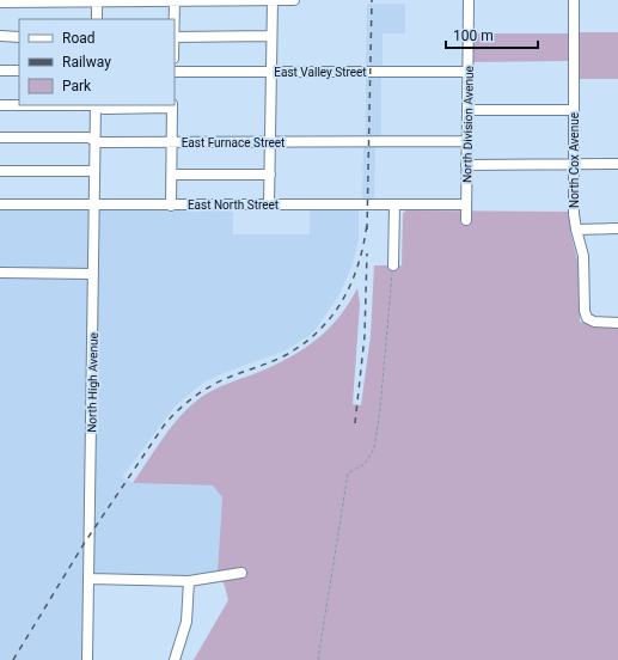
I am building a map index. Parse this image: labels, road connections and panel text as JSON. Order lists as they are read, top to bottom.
{
  "streets": {
    "street": [
      "East Valley Street",
      "North Division Avenue",
      "East Furnace Street",
      "North Cox Avenue",
      "East North Street",
      "North High Avenue"
    ]
  },
  "crossings": [
    ["East Valley Street", "North Division Avenue"],
    ["North Division Avenue", "East Furnace Street"],
    ["North Division Avenue", "East North Street"],
    ["East Furnace Street", "North High Avenue"],
    ["East North Street", "North High Avenue"]
  ],
  "legend": ["Road", "Railway", "Park"],
  "scale_bar": "100 m"
}
